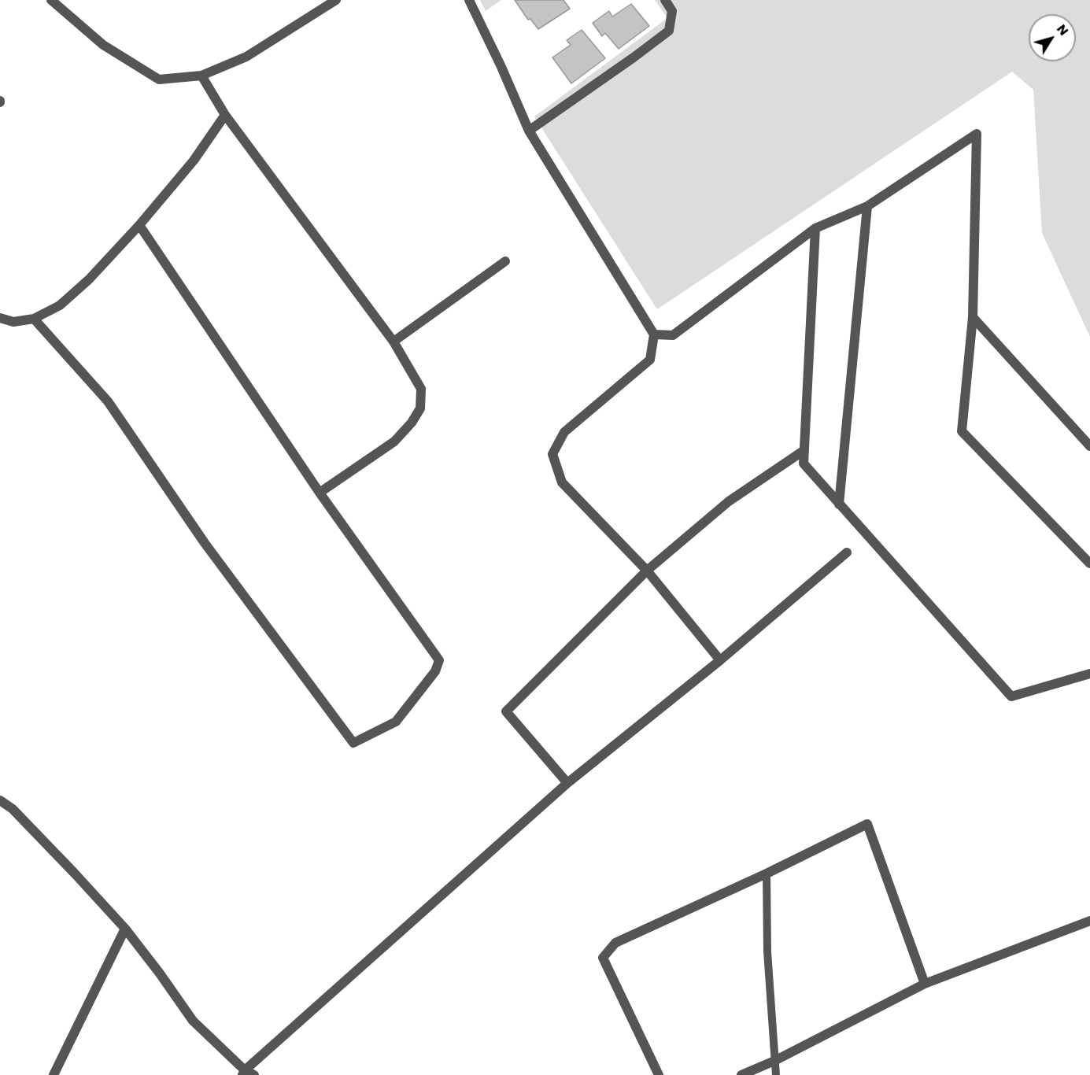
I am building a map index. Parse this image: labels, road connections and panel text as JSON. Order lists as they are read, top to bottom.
{
  "north": "top right"
}
